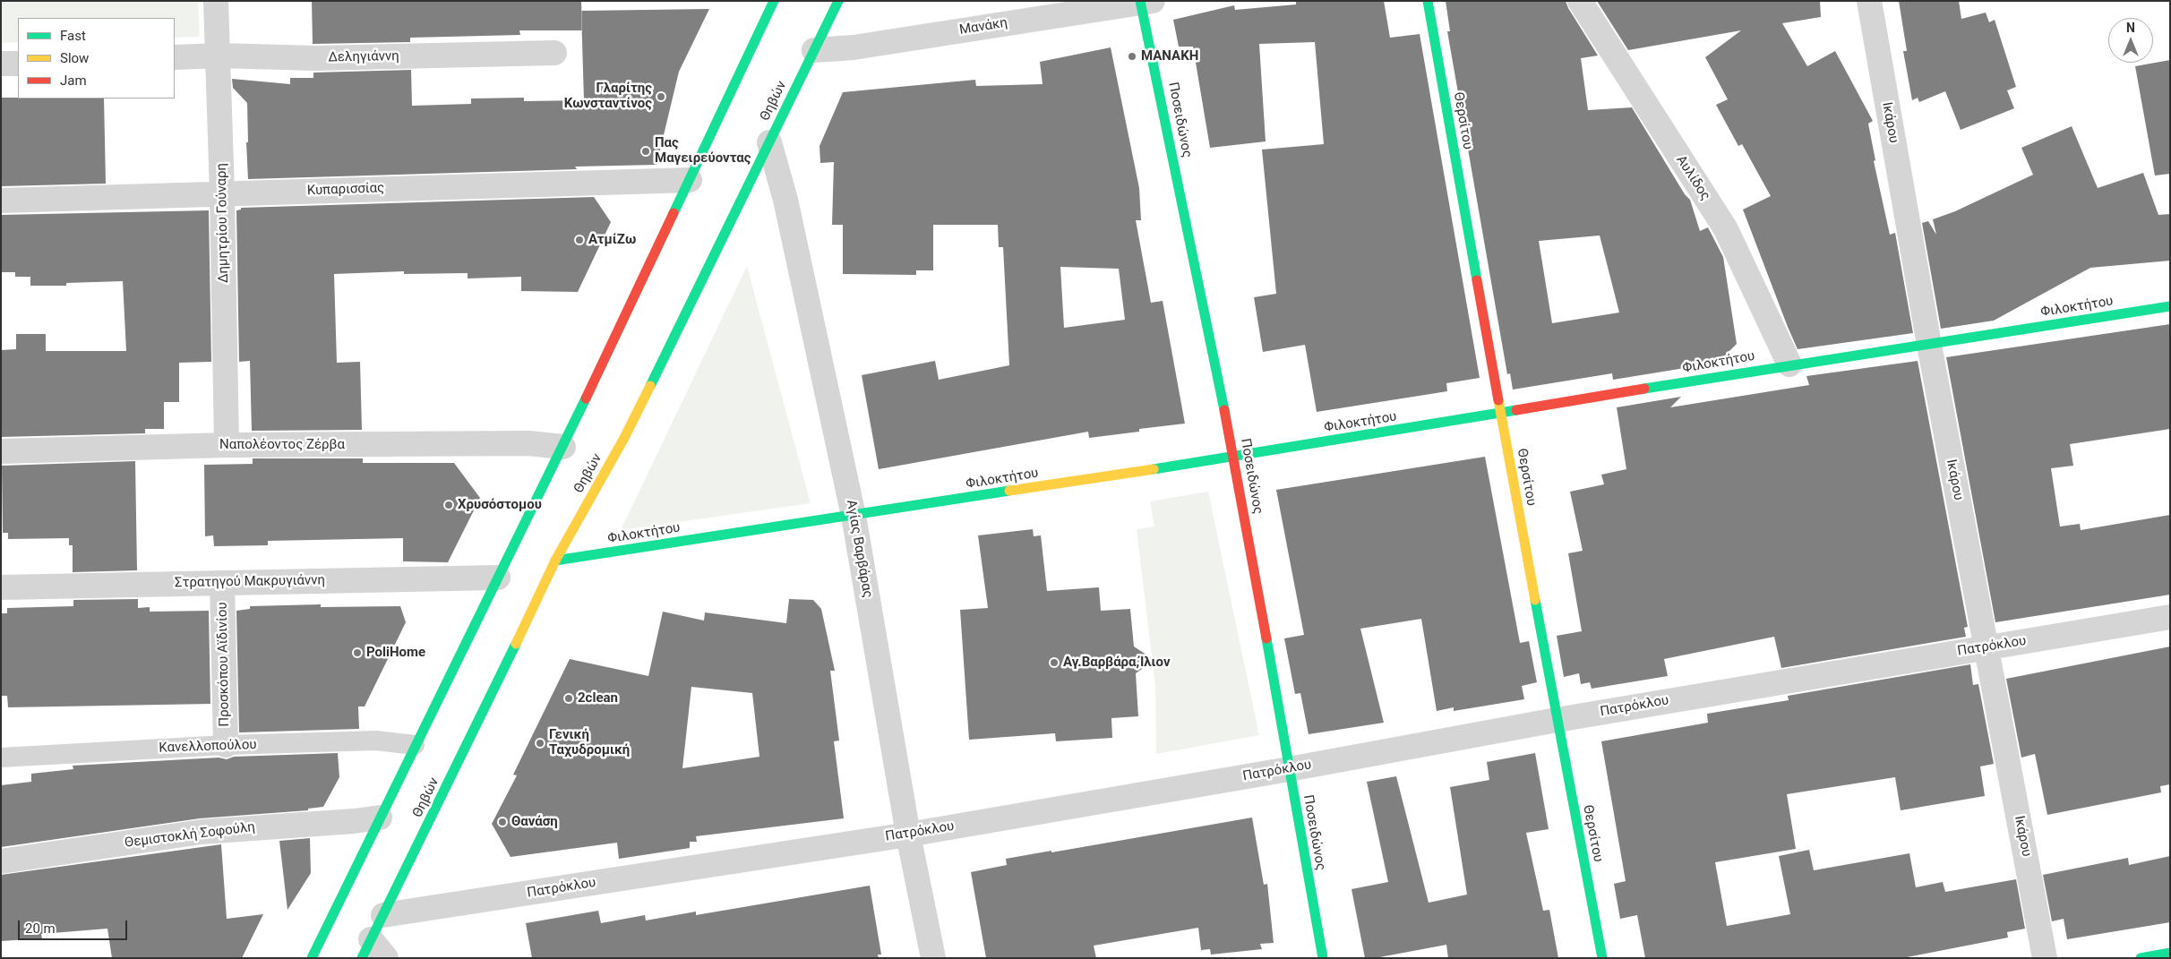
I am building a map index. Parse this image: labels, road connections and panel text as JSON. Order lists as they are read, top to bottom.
{
  "streets": {
    "street": [
      "Μανάκη",
      "Δεληγιάννη",
      "Θηβών",
      "Ποσειδώνος",
      "Θερσίτου",
      "Ικάρου",
      "Αυλίδος",
      "Κυπαρισσίας",
      "Δημητρίου Γούναρη",
      "Φιλοκτήτου",
      "Ναπολέοντος Ζέρβα",
      "Αγίας Βαρβάρας",
      "Στρατηγού Μακρυγιάννη",
      "Πατρόκλου",
      "Προσκόπου Αϊδινίου",
      "Θεμιστοκλή Σοφούλη"
    ],
    "lane": ["Κανελλοπούλου"]
  },
  "crossings": [
    ["Μανάκη", "Θηβών"],
    ["Μανάκη", "Ποσειδώνος"],
    ["Δεληγιάννη", "Δημητρίου Γούναρη"],
    ["Θηβών", "Φιλοκτήτου"],
    ["Θηβών", "Αγίας Βαρβάρας"],
    ["Θηβών", "Πατρόκλου"],
    ["Ποσειδώνος", "Φιλοκτήτου"],
    ["Ποσειδώνος", "Πατρόκλου"],
    ["Θερσίτου", "Φιλοκτήτου"],
    ["Θερσίτου", "Πατρόκλου"],
    ["Ικάρου", "Φιλοκτήτου"],
    ["Ικάρου", "Πατρόκλου"],
    ["Αυλίδος", "Φιλοκτήτου"],
    ["Κυπαρισσίας", "Δημητρίου Γούναρη"],
    ["Δημητρίου Γούναρη", "Ναπολέοντος Ζέρβα"],
    ["Φιλοκτήτου", "Αγίας Βαρβάρας"],
    ["Αγίας Βαρβάρας", "Πατρόκλου"],
    ["Στρατηγού Μακρυγιάννη", "Προσκόπου Αϊδινίου"],
    ["Προσκόπου Αϊδινίου", "Κανελλοπούλου"]
  ],
  "places": [
    "ΜΑΝΑΚΗ",
    "Γλαρίτης Κωνσταντίνος",
    "Πας Μαγειρεύοντας",
    "ΑτμίΖω",
    "Χρυσόστομου",
    "PoliHome",
    "Αγ.Βαρβάρα,Ίλιον",
    "2clean",
    "Γενική Ταχυδρομική",
    "Θανάση"
  ],
  "legend": ["Fast", "Slow", "Jam"],
  "scale_bar": "20 m",
  "north": "top"
}
